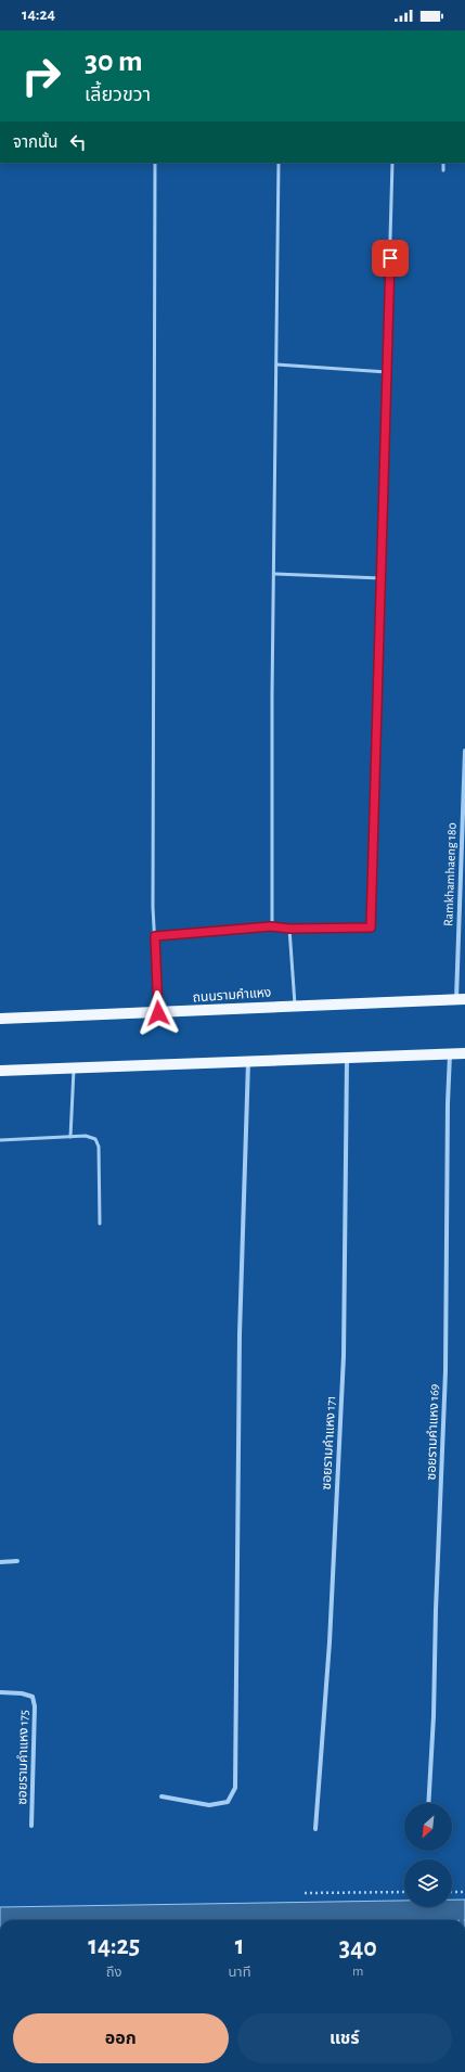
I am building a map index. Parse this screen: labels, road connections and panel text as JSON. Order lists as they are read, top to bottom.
{
  "streets": {
    "main road": ["ถนนรามคำแหง"],
    "street": [
      "Ramkhamhaeng 180",
      "ซอยรามคำแหง 169",
      "ซอยรามคำแหง 171",
      "ซอยรามคำแหง 175"
    ]
  },
  "crossings": [
    ["Ramkhamhaeng 180", "ถนนรามคำแหง"]
  ],
  "north": "bottom left",
  "page": {
    "status": "14:24",
    "turn": ["30 m", "เลี้ยวขวา"],
    "then": "จากนั้น",
    "eta": [
      "14:25",
      "ถึง",
      "1",
      "นาที",
      "340",
      "m"
    ],
    "buttons": ["ออก", "แชร์"]
  }
}
